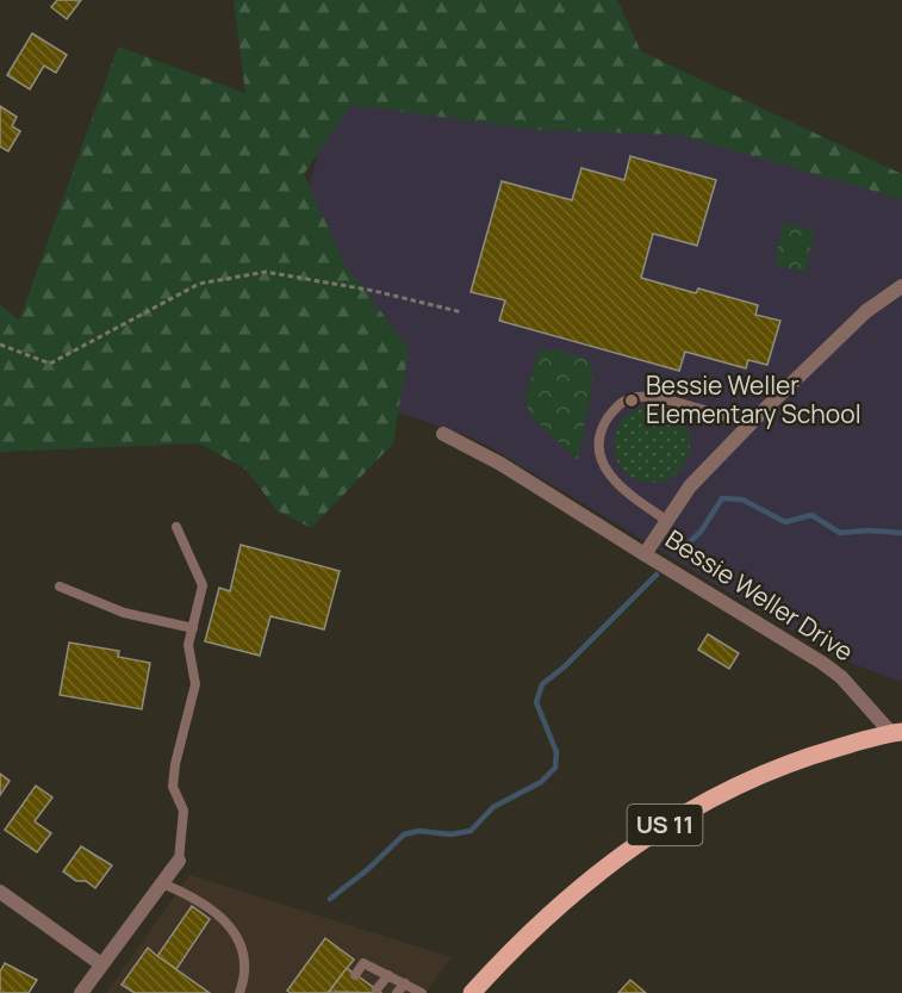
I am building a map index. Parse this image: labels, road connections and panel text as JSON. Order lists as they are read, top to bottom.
{
  "streets": {
    "main road": ["US 11"],
    "street": ["Bessie Weller Drive"]
  },
  "crossings": [
    ["Bessie Weller Drive", "US 11"]
  ],
  "places": ["Bessie Weller Elementary School"]
}
